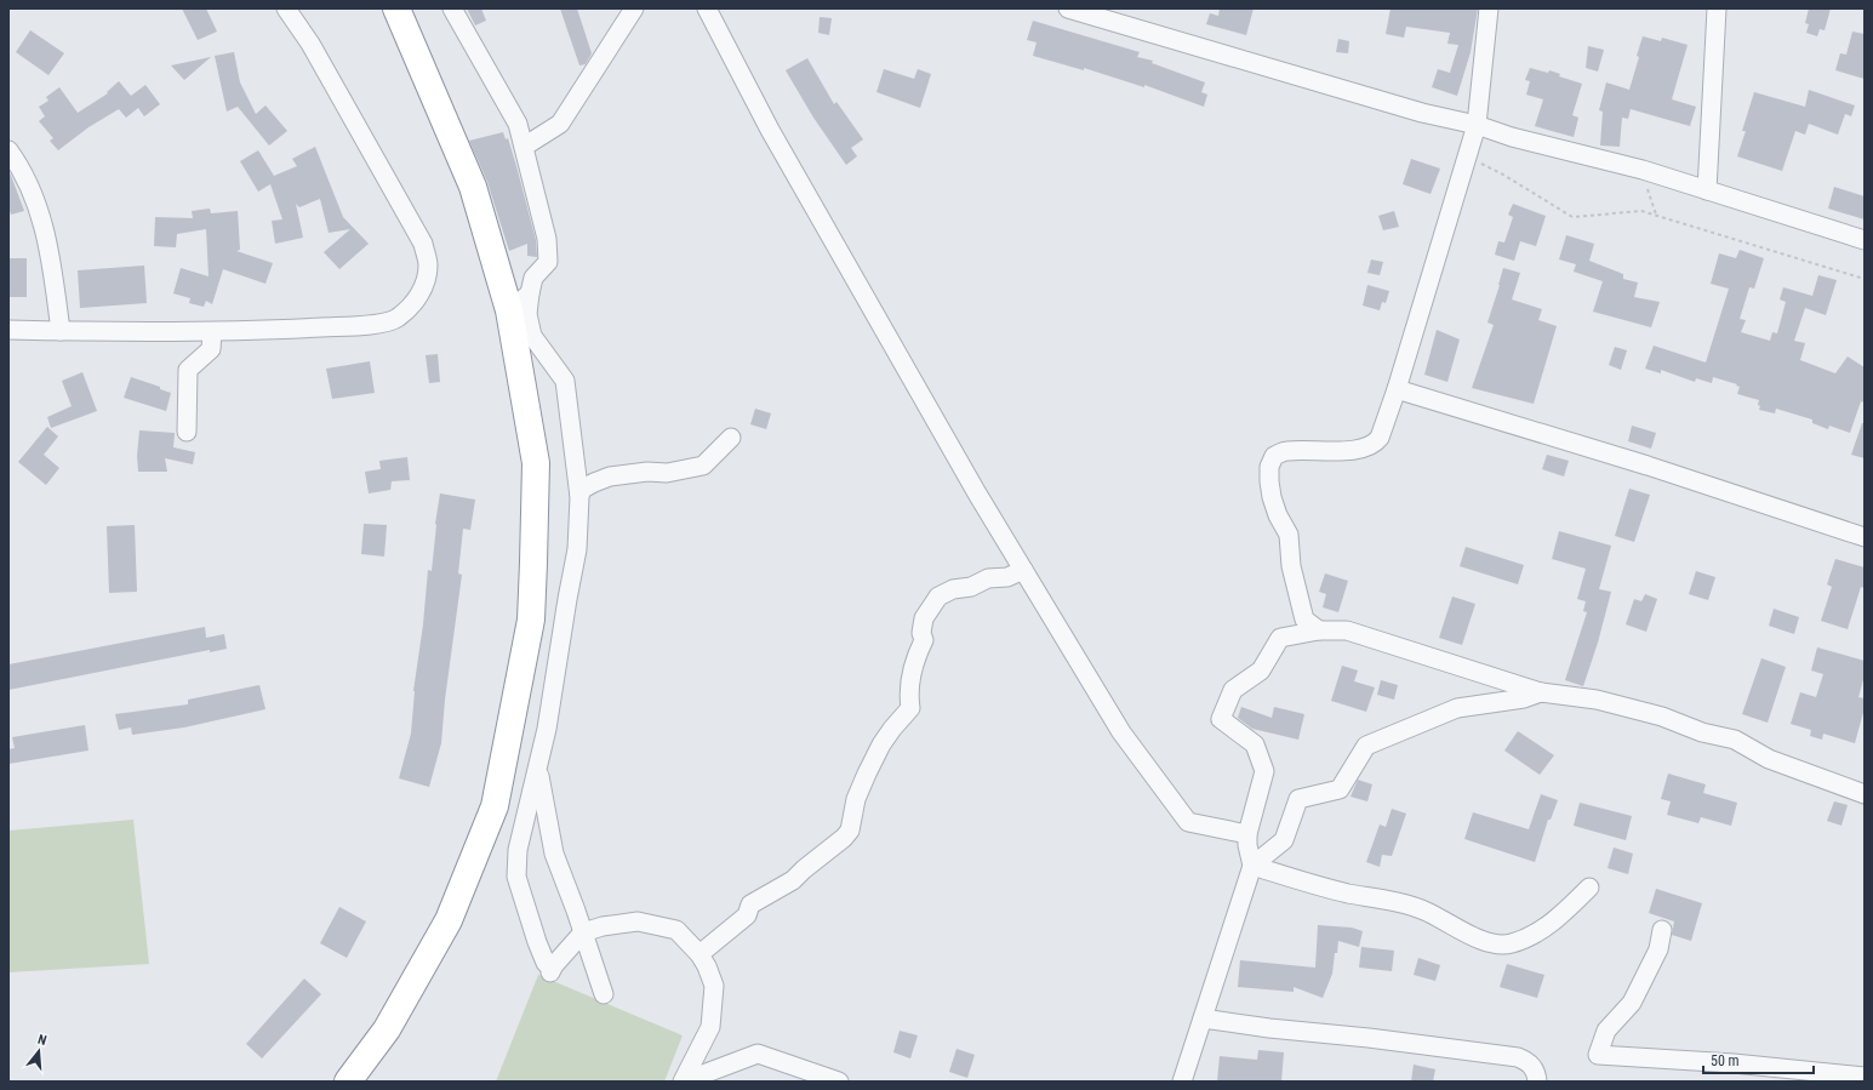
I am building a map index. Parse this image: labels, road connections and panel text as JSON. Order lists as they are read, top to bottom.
{
  "scale_bar": "50 m",
  "north": "top"
}
